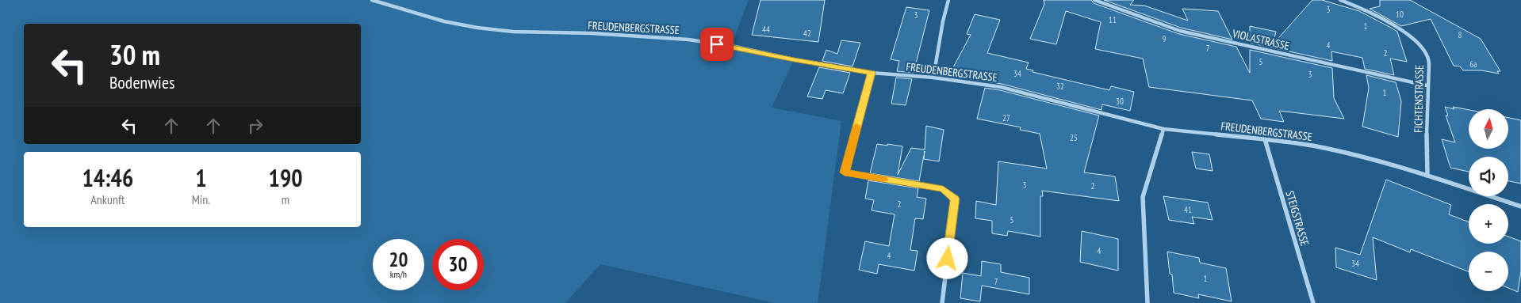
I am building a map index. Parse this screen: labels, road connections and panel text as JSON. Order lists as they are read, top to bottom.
{
  "streets": {
    "street": [
      "FREUDENBERGSTRASSE",
      "VIOLASTRASSE",
      "FICHTENSTRASSE",
      "STEIGSTRASSE"
    ]
  },
  "crossings": [
    ["FREUDENBERGSTRASSE", "FICHTENSTRASSE"],
    ["FREUDENBERGSTRASSE", "STEIGSTRASSE"],
    ["VIOLASTRASSE", "FICHTENSTRASSE"]
  ],
  "house_numbers": [
    "3",
    "10",
    "3",
    "11",
    "1",
    "44",
    "42",
    "8",
    "9",
    "4",
    "7",
    "2",
    "5",
    "6a",
    "34",
    "3",
    "32",
    "1",
    "30",
    "27",
    "25",
    "3",
    "2",
    "2",
    "41",
    "5",
    "4",
    "4",
    "34",
    "1",
    "7"
  ],
  "north": "top",
  "page": {
    "turn": ["30 m", "Bodenwies"],
    "map_buttons": ["+", "−"],
    "eta": [
      "14:46",
      "Ankunft",
      "1",
      "Min.",
      "190",
      "m"
    ],
    "speed": "20 km/h",
    "limit": "30"
  }
}
